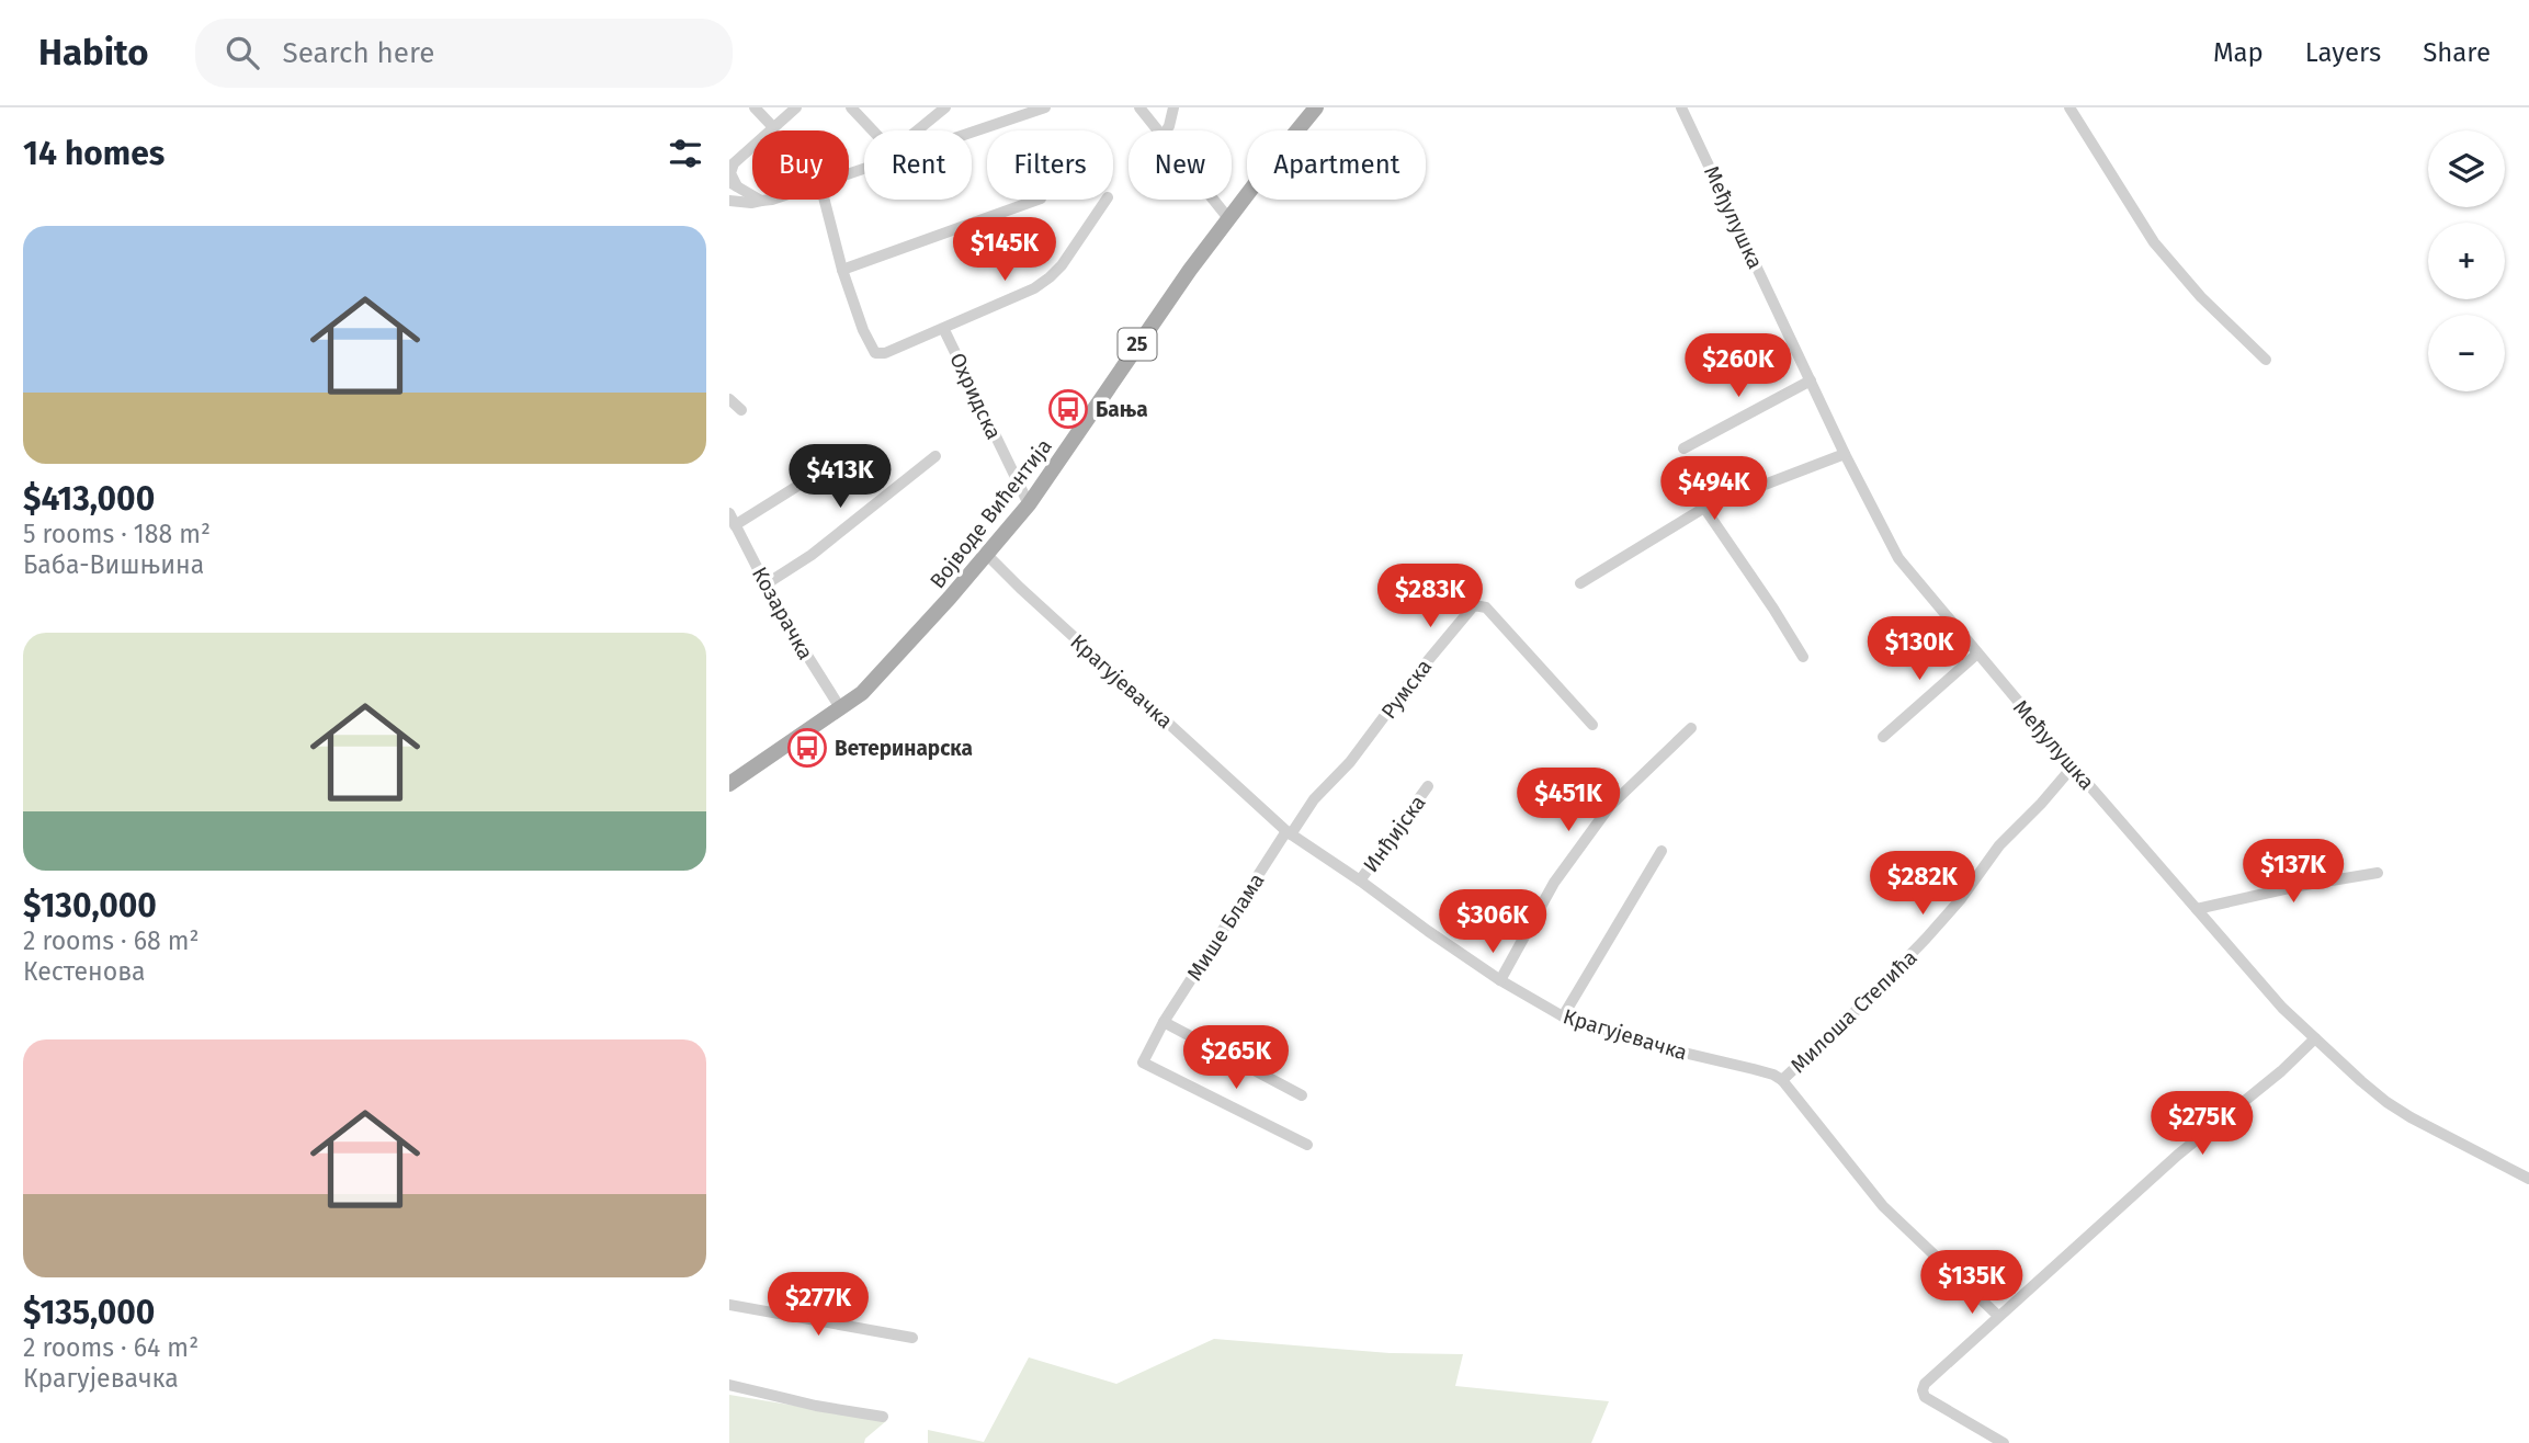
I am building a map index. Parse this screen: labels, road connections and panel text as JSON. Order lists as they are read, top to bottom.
{
  "streets": {
    "main road": ["25", "Војводе Вићентија"],
    "street": [
      "Међулушка",
      "Охридска",
      "Козарачка",
      "Крагујевачка",
      "Румска",
      "Инђијска",
      "Мише Блама",
      "Милоша Степића"
    ]
  },
  "crossings": [
    ["Међулушка", "Милоша Степића"],
    ["Охридска", "Војводе Вићентија"],
    ["Војводе Вићентија", "Козарачка"],
    ["Војводе Вићентија", "Крагујевачка"],
    ["Крагујевачка", "Румска"],
    ["Крагујевачка", "Инђијска"],
    ["Крагујевачка", "Мише Блама"],
    ["Крагујевачка", "Милоша Степића"],
    ["Румска", "Мише Блама"]
  ],
  "places": {
    "bus stop": ["Бања", "Ветеринарска"]
  },
  "page": {
    "header": "Habito",
    "search": "Search here",
    "nav": ["Map", "Layers", "Share"],
    "heading": "14 homes",
    "map_buttons": ["+", "−"],
    "chip": [
      "Buy",
      "Rent",
      "Filters",
      "New",
      "Apartment"
    ],
    "list": [
      {
        "name": "$413,000",
        "note": "5 rooms · 188 m² · Баба-Вишњина"
      },
      {
        "name": "$130,000",
        "note": "2 rooms · 68 m² · Кестенова"
      },
      {
        "name": "$135,000",
        "note": "2 rooms · 64 m² · Крагујевачка"
      }
    ],
    "price": [
      "$145K",
      "$260K",
      "$413K",
      "$494K",
      "$283K",
      "$130K",
      "$451K",
      "$137K",
      "$282K",
      "$306K",
      "$265K",
      "$275K",
      "$135K",
      "$277K"
    ]
  }
}
